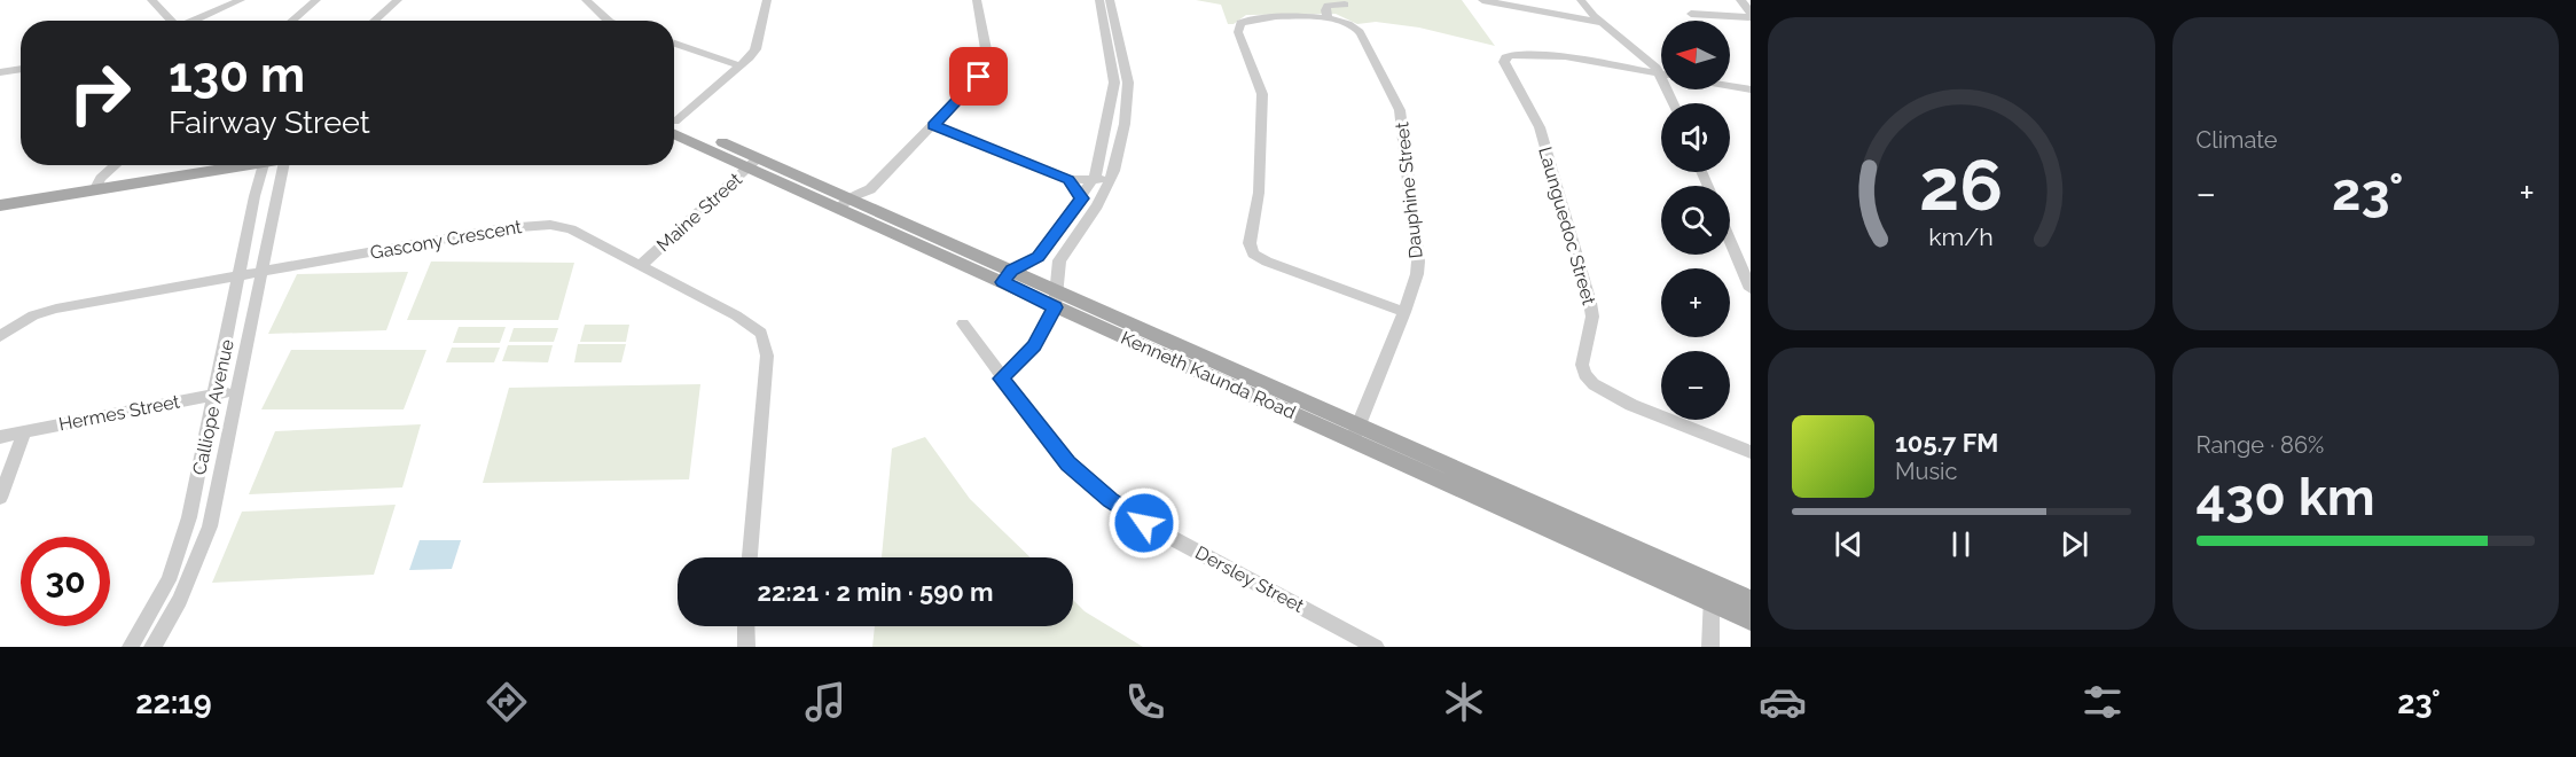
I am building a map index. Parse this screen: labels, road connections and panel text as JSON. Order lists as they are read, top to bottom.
{
  "streets": {
    "main road": ["Kenneth Kaunda Road"],
    "street": [
      "Dauphine Street",
      "Maine Street",
      "Launguedoc Street",
      "Gascony Crescent",
      "Calliope Avenue",
      "Hermes Street",
      "Dersley Street"
    ]
  },
  "crossings": [
    ["Dauphine Street", "Kenneth Kaunda Road"],
    ["Maine Street", "Gascony Crescent"],
    ["Maine Street", "Kenneth Kaunda Road"],
    ["Gascony Crescent", "Calliope Avenue"],
    ["Calliope Avenue", "Hermes Street"]
  ],
  "north": "left",
  "page": {
    "tile": [
      "Climate",
      ["Range · 86%", "430 km"]
    ],
    "map_buttons": ["+", "−"],
    "turn": ["130 m", "Fairway Street"],
    "heat": ["−", "23°", "+"],
    "song": ["105.7 FM", "Music"],
    "limit": "30",
    "trip": "22:21 · 2 min · 590 m",
    "tabs": ["22:19", "23°"],
    "gauge": ["26", "km/h"]
  }
}
